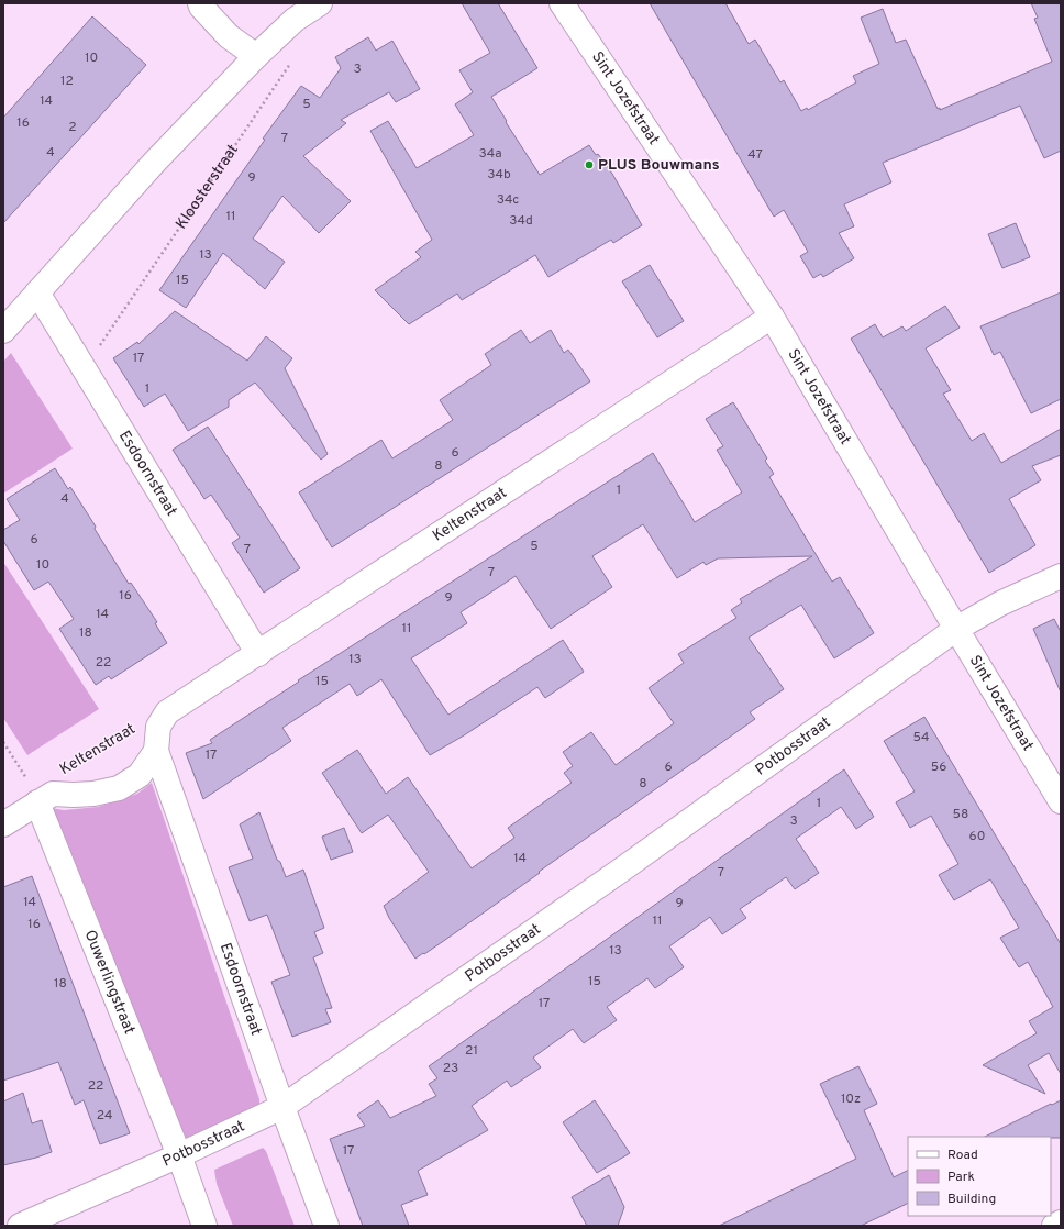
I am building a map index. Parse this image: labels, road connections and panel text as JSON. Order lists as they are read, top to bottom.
{
  "streets": {
    "street": [
      "Sint Jozefstraat",
      "Esdoornstraat",
      "Keltenstraat",
      "Potbosstraat",
      "Ouwerlingstraat"
    ],
    "path": ["Kloosterstraat"]
  },
  "crossings": [
    ["Sint Jozefstraat", "Keltenstraat"],
    ["Sint Jozefstraat", "Potbosstraat"],
    ["Kloosterstraat", "Esdoornstraat"],
    ["Esdoornstraat", "Keltenstraat"],
    ["Esdoornstraat", "Potbosstraat"],
    ["Keltenstraat", "Ouwerlingstraat"],
    ["Potbosstraat", "Ouwerlingstraat"]
  ],
  "places": ["PLUS Bouwmans"],
  "house_numbers": [
    "10",
    "3",
    "12",
    "14",
    "5",
    "16",
    "2",
    "7",
    "4",
    "34a",
    "47",
    "34b",
    "9",
    "34c",
    "11",
    "34d",
    "13",
    "15",
    "17",
    "1",
    "6",
    "8",
    "1",
    "4",
    "6",
    "5",
    "7",
    "10",
    "7",
    "16",
    "9",
    "14",
    "11",
    "18",
    "13",
    "22",
    "15",
    "54",
    "17",
    "6",
    "56",
    "8",
    "1",
    "58",
    "3",
    "60",
    "14",
    "7",
    "14",
    "9",
    "11",
    "16",
    "13",
    "15",
    "18",
    "17",
    "21",
    "23",
    "22",
    "10z",
    "24",
    "17"
  ],
  "legend": ["Road", "Park", "Building"]
}
